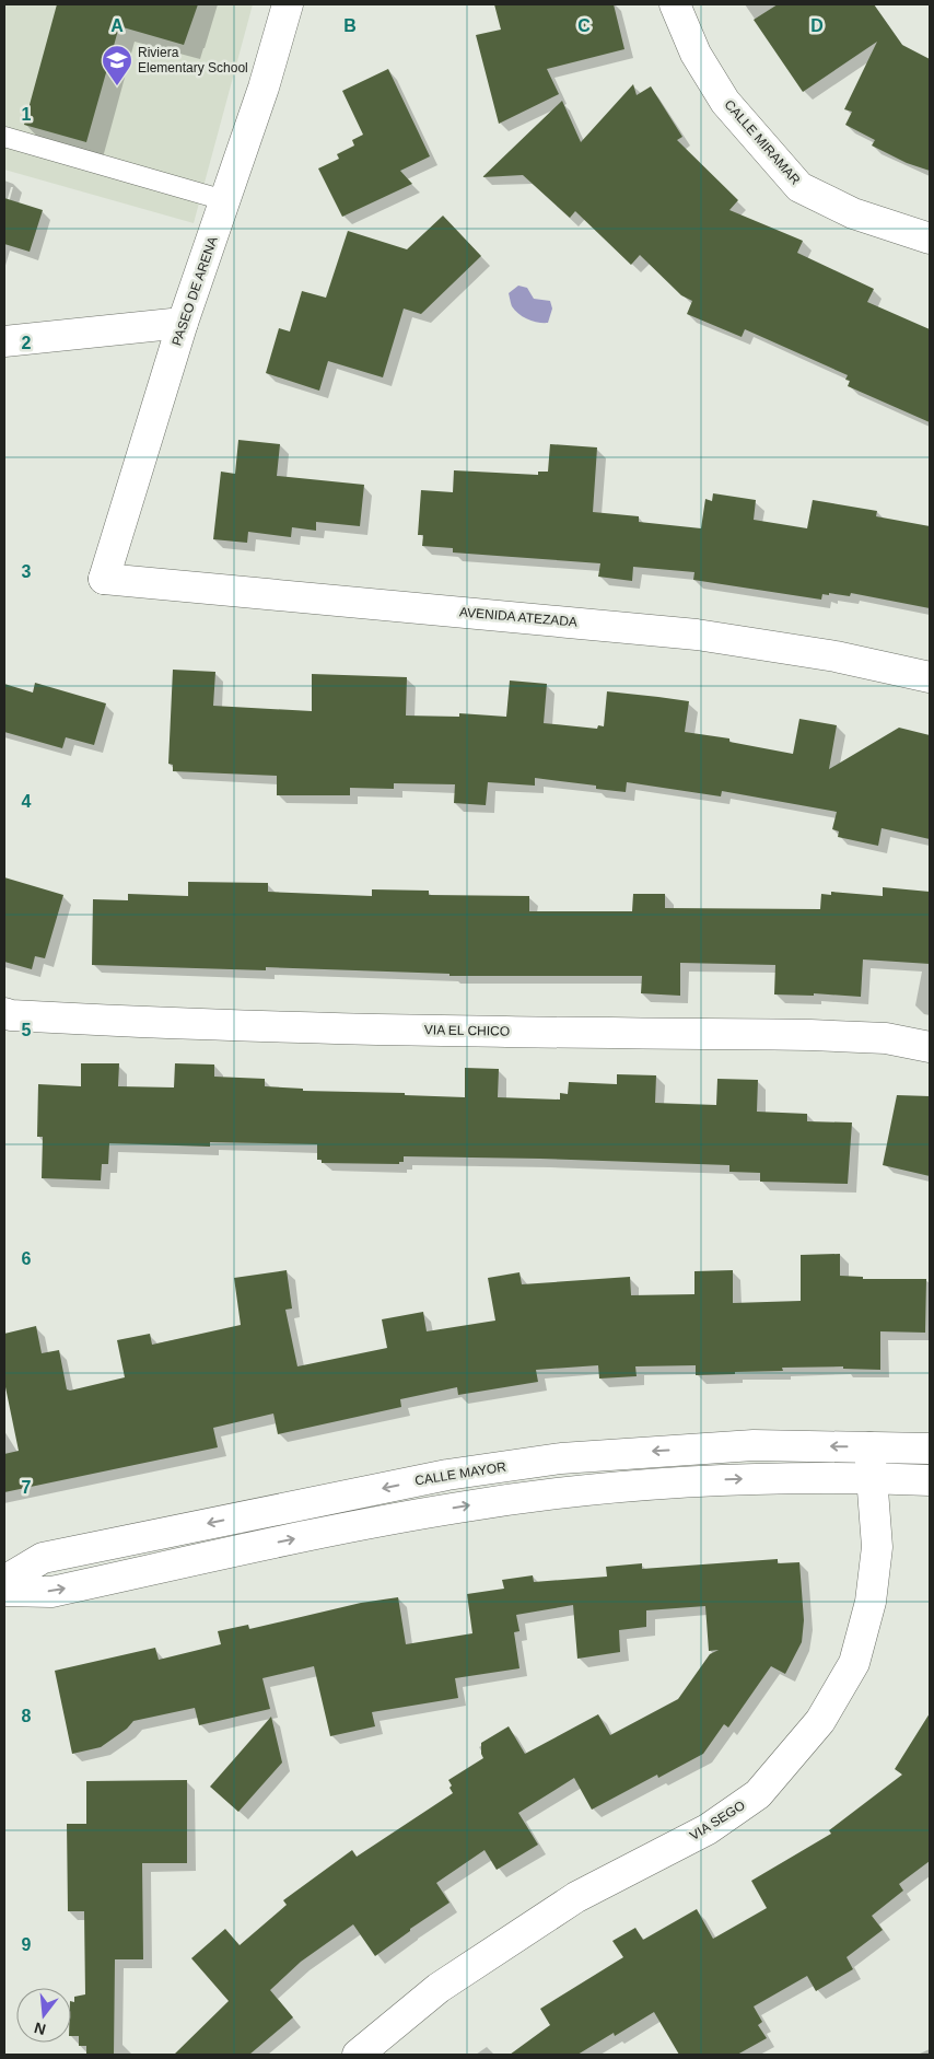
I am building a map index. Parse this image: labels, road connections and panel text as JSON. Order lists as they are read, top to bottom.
{
  "streets": {
    "street": [
      "CALLE MIRAMAR",
      "PASEO DE ARENA",
      "AVENIDA ATEZADA",
      "VIA EL CHICO",
      "CALLE MAYOR",
      "VIA SEGO"
    ]
  },
  "crossings": [
    ["PASEO DE ARENA", "AVENIDA ATEZADA"],
    ["CALLE MAYOR", "VIA SEGO"]
  ],
  "places": {
    "school or university": ["Riviera Elementary School"]
  },
  "north": "bottom",
  "grid": {
    "columns": [
      "A",
      "B",
      "C",
      "D"
    ],
    "rows": [
      "1",
      "2",
      "3",
      "4",
      "5",
      "6",
      "7",
      "8",
      "9"
    ]
  }
}
